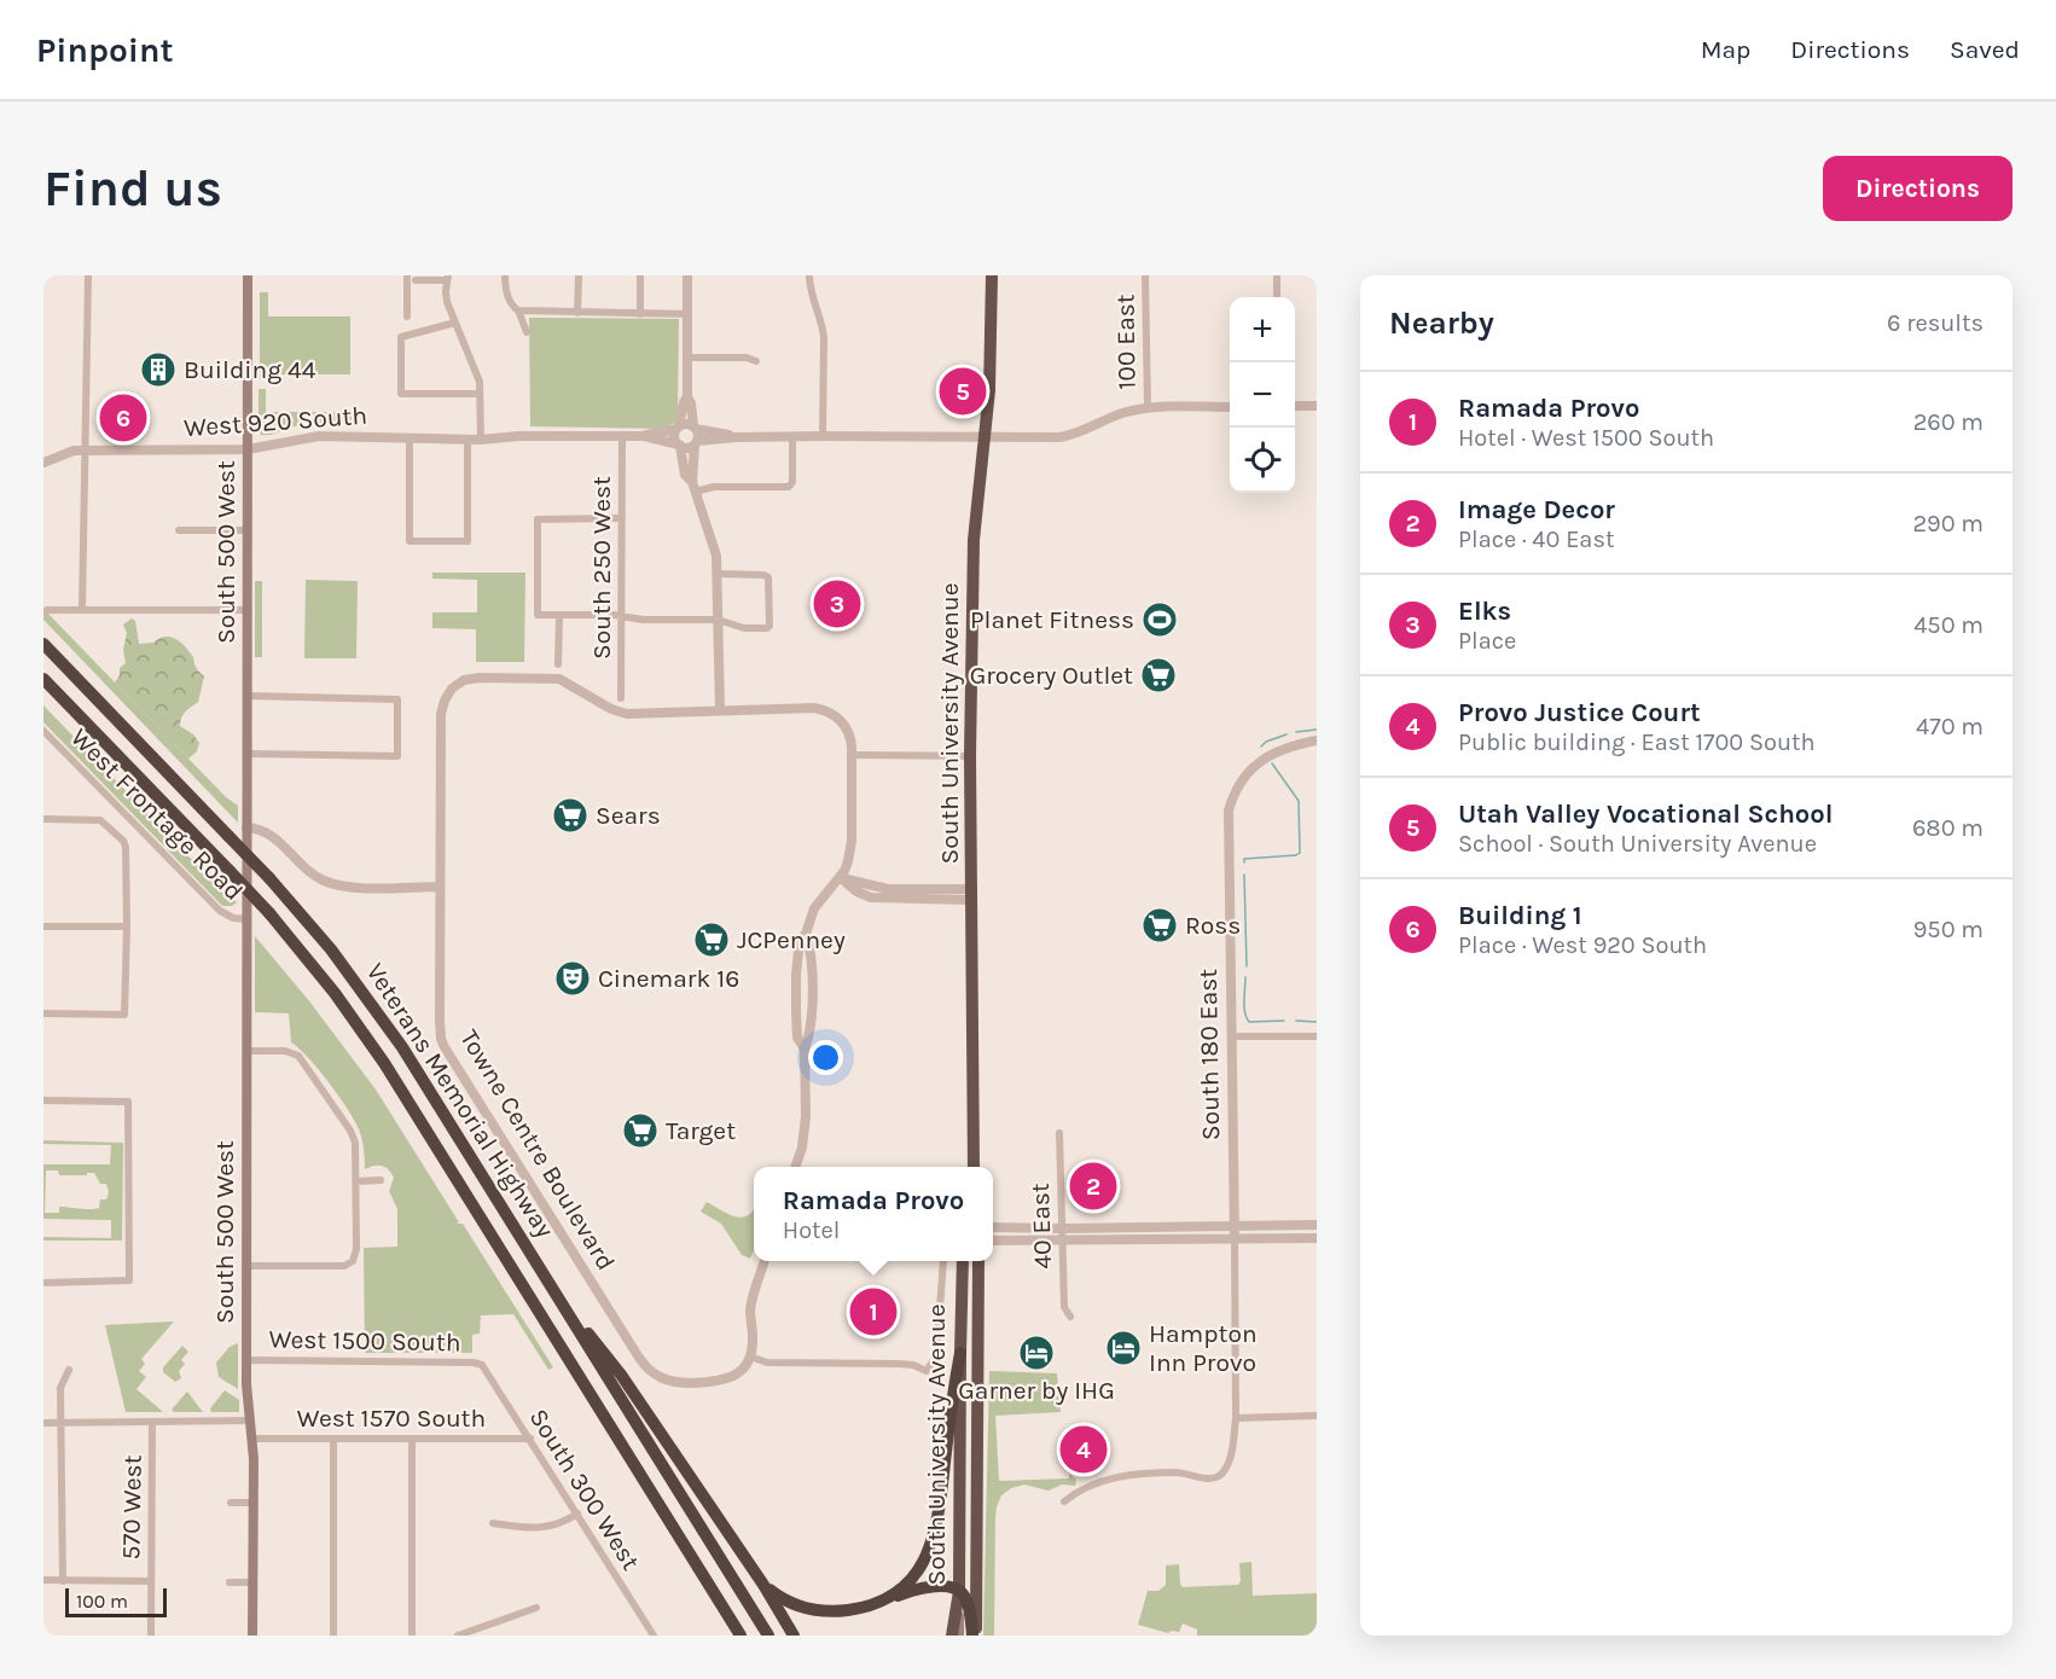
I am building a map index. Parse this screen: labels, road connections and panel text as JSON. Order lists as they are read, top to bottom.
{
  "streets": {
    "highway": ["South University Avenue", "Veterans Memorial Highway"],
    "main road": ["South 500 West"],
    "street": [
      "100 East",
      "West 920 South",
      "South 250 West",
      "West Frontage Road",
      "South 180 East",
      "Towne Centre Boulevard",
      "40 East",
      "West 1500 South",
      "West 1570 South",
      "South 300 West",
      "570 West"
    ]
  },
  "crossings": [
    ["West 920 South", "South 500 West"],
    ["West 920 South", "South 250 West"],
    ["South 500 West", "West Frontage Road"],
    ["South 500 West", "West 1500 South"],
    ["South 500 West", "West 1570 South"],
    ["South University Avenue", "Towne Centre Boulevard"],
    ["West 1500 South", "South 300 West"],
    ["West 1570 South", "South 300 West"]
  ],
  "places": {
    "building": ["Building 44"],
    "sports": ["Planet Fitness"],
    "supermarket": [
      "Grocery Outlet",
      "Sears",
      "Ross",
      "JCPenney",
      "Target"
    ],
    "theatre": ["Cinemark 16"],
    "hotel": ["Hampton Inn Provo", "Garner by IHG"]
  },
  "scale_bar": "100 m",
  "page": {
    "header": "Pinpoint",
    "nav": ["Map", "Directions", "Saved"],
    "buttons": "Directions",
    "title": "Find us",
    "heading": ["Nearby", "6 results"],
    "map_buttons": ["+", "−"],
    "pins": [
      "5",
      "6",
      "3",
      "2",
      "1",
      "4"
    ],
    "list": [
      {
        "mark": "1",
        "name": "Ramada Provo",
        "note": "Hotel · West 1500 South",
        "value": "260 m"
      },
      {
        "mark": "2",
        "name": "Image Decor",
        "note": "Place · 40 East",
        "value": "290 m"
      },
      {
        "mark": "3",
        "name": "Elks",
        "note": "Place",
        "value": "450 m"
      },
      {
        "mark": "4",
        "name": "Provo Justice Court",
        "note": "Public building · East 1700 South",
        "value": "470 m"
      },
      {
        "mark": "5",
        "name": "Utah Valley Vocational School",
        "note": "School · South University Avenue",
        "value": "680 m"
      },
      {
        "mark": "6",
        "name": "Building 1",
        "note": "Place · West 920 South",
        "value": "950 m"
      }
    ],
    "popup": ["Ramada Provo", "Hotel"],
    "scale": "100 m"
  }
}
